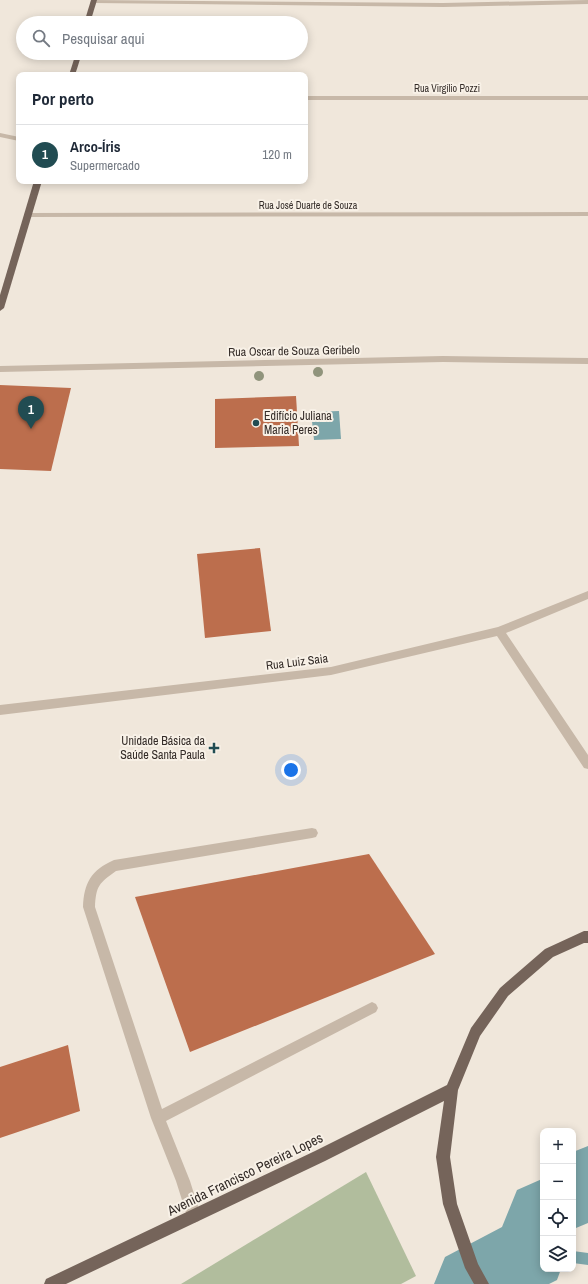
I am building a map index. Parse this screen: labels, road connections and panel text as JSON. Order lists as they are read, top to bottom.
{
  "streets": {
    "main road": ["Avenida Francisco Pereira Lopes"],
    "street": [
      "Rua Virgílio Pozzi",
      "Rua José Duarte de Souza",
      "Rua Oscar de Souza Geribelo",
      "Rua Luiz Saia"
    ]
  },
  "places": {
    "other": ["Edifício Juliana Maria Peres"],
    "health": ["Unidade Básica da Saúde Santa Paula"]
  },
  "page": {
    "search": "Pesquisar aqui",
    "heading": "Por perto",
    "list": [
      {
        "mark": "1",
        "name": "Arco-Íris",
        "note": "Supermercado",
        "value": "120 m"
      }
    ],
    "pins": "1",
    "map_buttons": ["+", "−"]
  }
}
